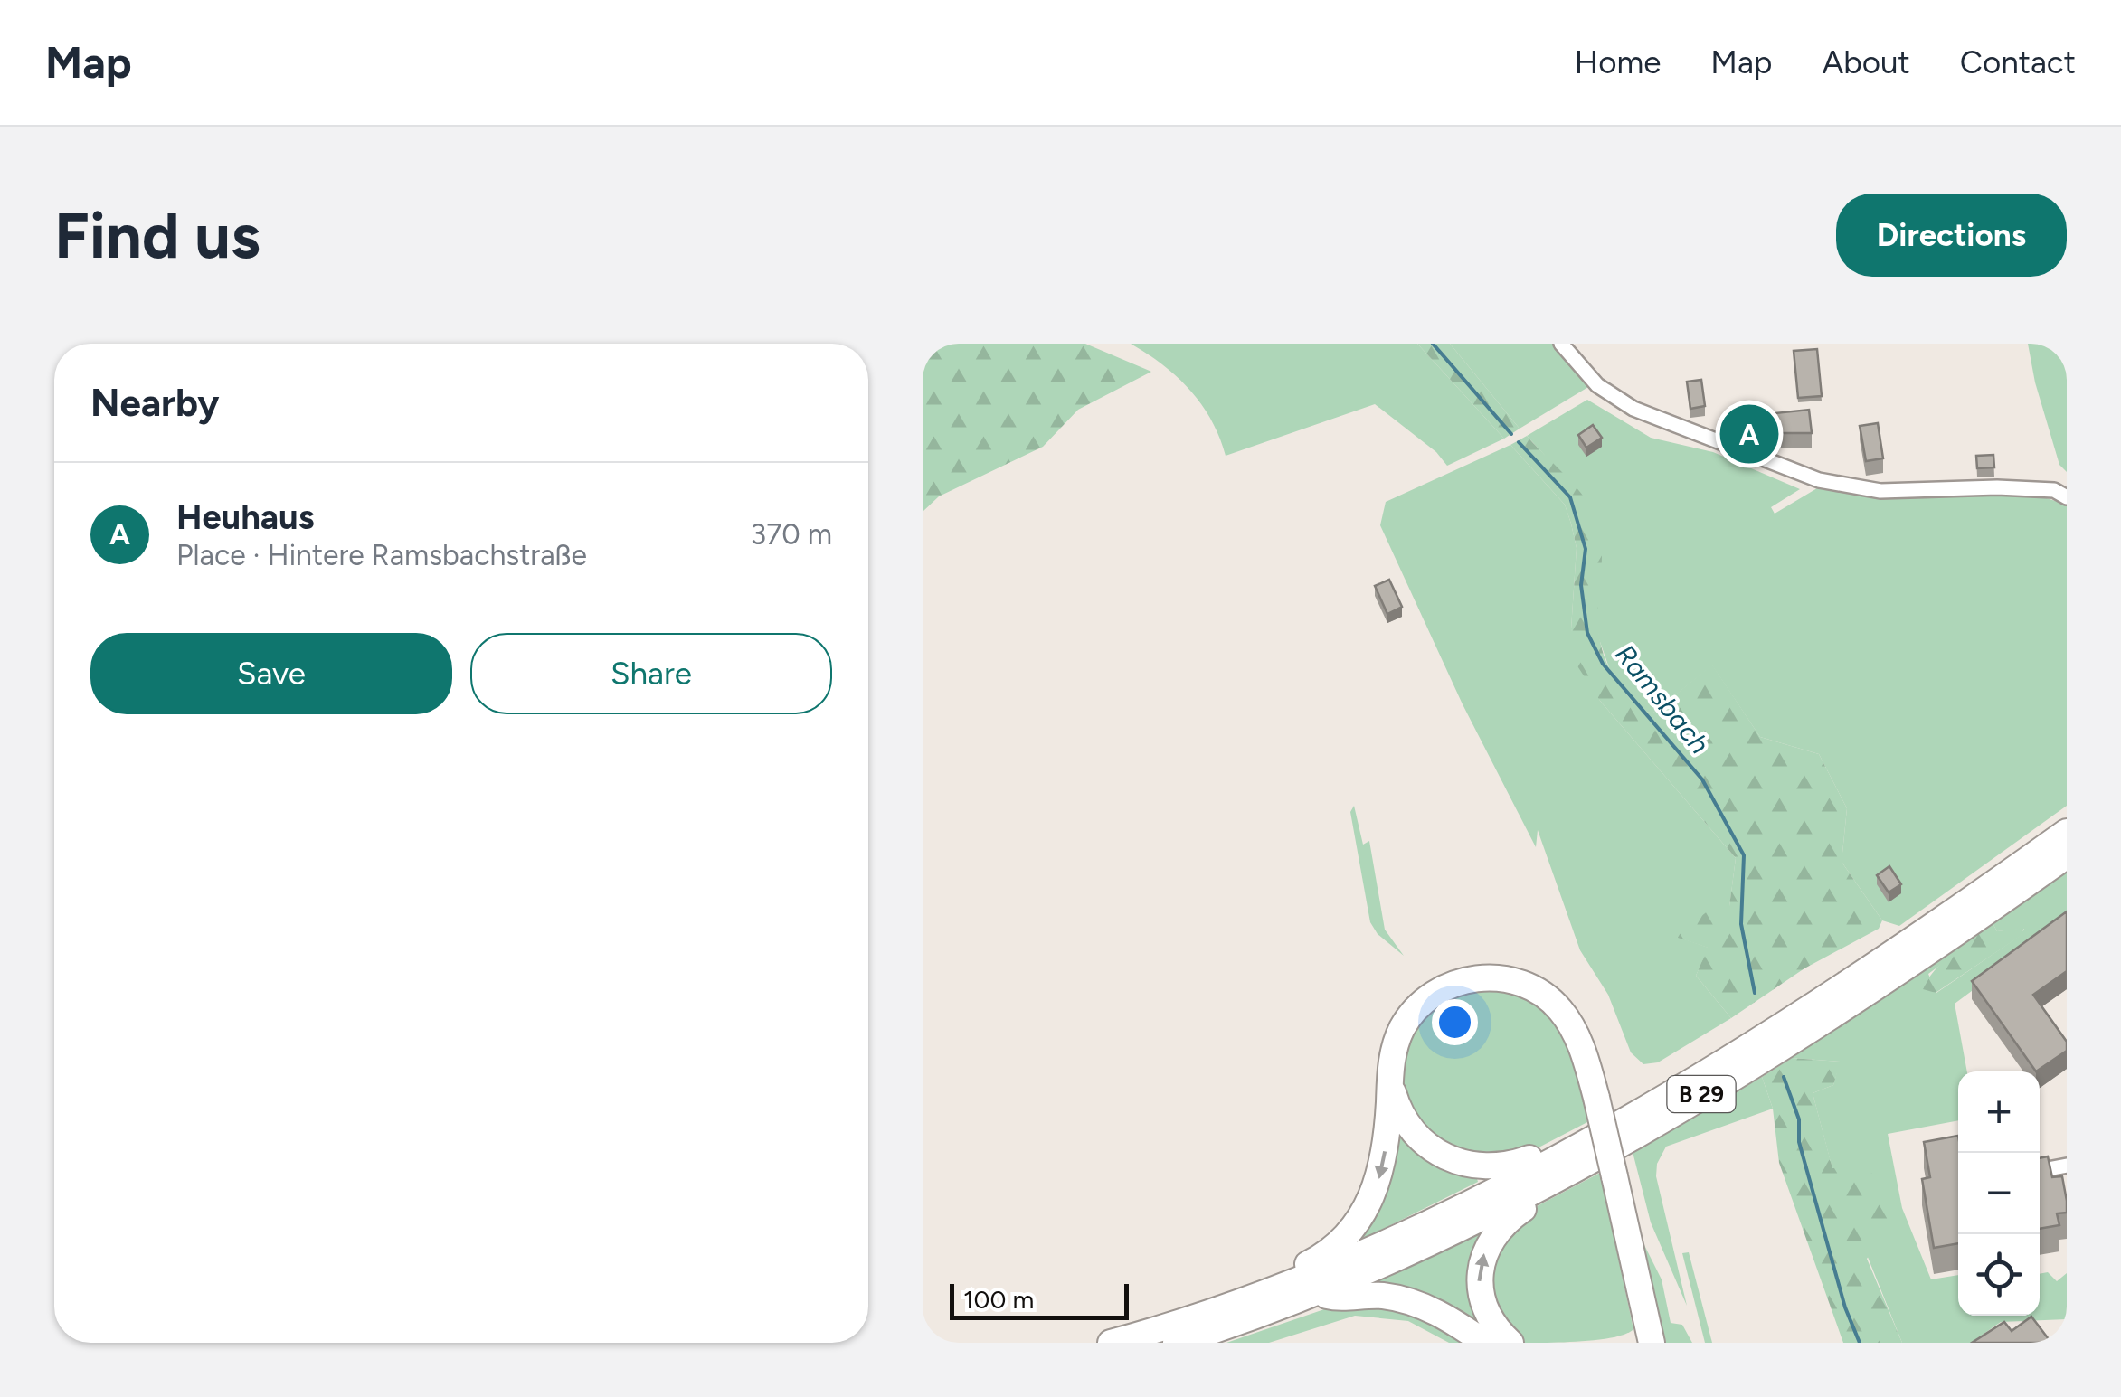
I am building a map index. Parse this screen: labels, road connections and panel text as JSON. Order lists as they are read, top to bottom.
{
  "streets": {
    "highway": ["B 29"]
  },
  "water": ["Ramsbach"],
  "scale_bar": "100 m",
  "page": {
    "header": "Map",
    "nav": [
      "Home",
      "Map",
      "About",
      "Contact"
    ],
    "buttons": [
      "Directions",
      ["Save", "Share"]
    ],
    "title": "Find us",
    "heading": "Nearby",
    "pins": "A",
    "list": [
      {
        "mark": "A",
        "name": "Heuhaus",
        "note": "Place · Hintere Ramsbachstraße",
        "value": "370 m"
      }
    ],
    "map_buttons": ["+", "−"],
    "scale": "100 m"
  }
}
